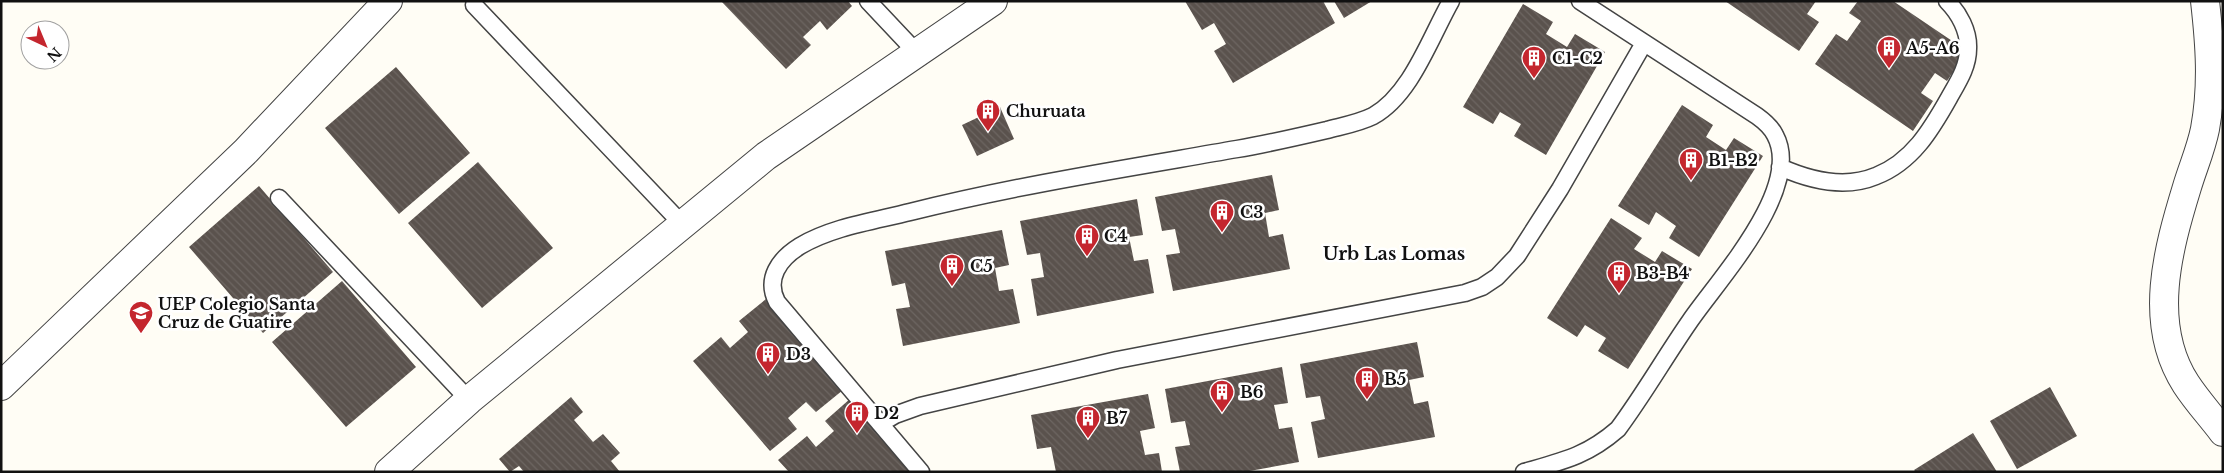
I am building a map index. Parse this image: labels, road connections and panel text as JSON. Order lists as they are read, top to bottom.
{
  "districts": ["Urb Las Lomas"],
  "places": {
    "building": [
      "A5-A6",
      "C1-C2",
      "Churuata",
      "B1-B2",
      "C3",
      "C4",
      "C5",
      "B3-B4",
      "D3",
      "B5",
      "B6",
      "D2",
      "B7"
    ],
    "school or university": ["UEP Colegio Santa Cruz de Guatire"]
  },
  "north": "bottom right"
}
